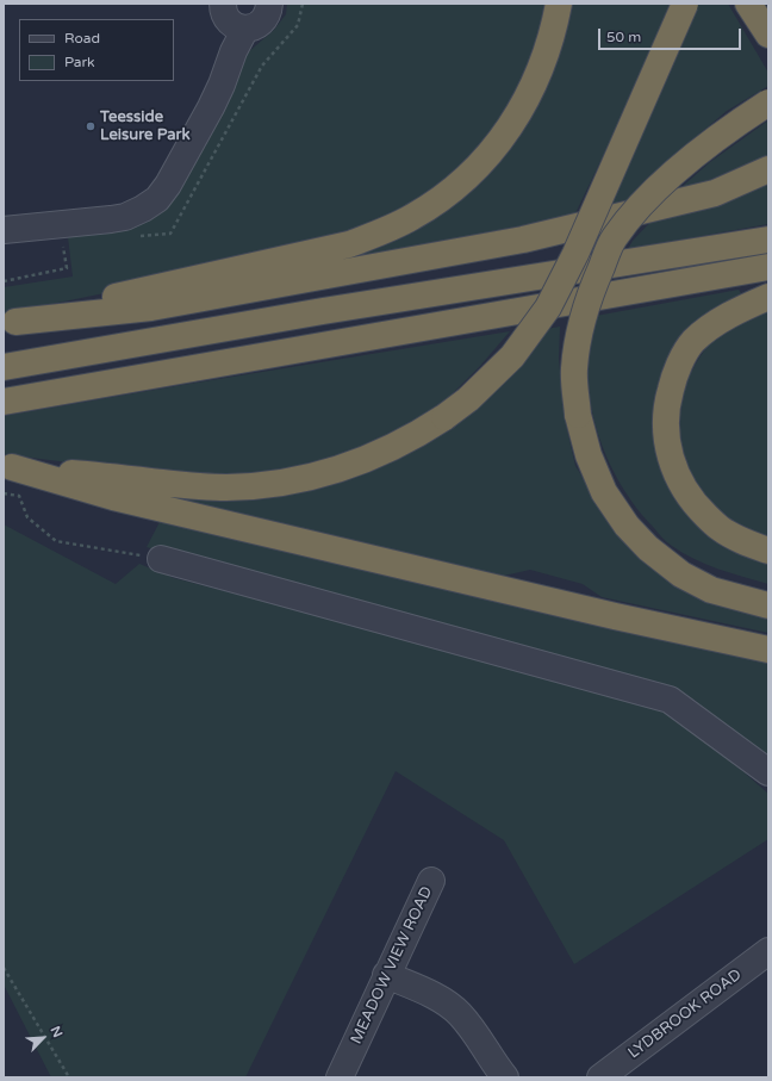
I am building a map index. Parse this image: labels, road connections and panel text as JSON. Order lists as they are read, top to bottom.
{
  "streets": {
    "street": ["MEADOW VIEW ROAD", "LYDBROOK ROAD"]
  },
  "places": ["Teesside Leisure Park"],
  "legend": ["Road", "Park"],
  "scale_bar": "50 m",
  "north": "top right"
}
